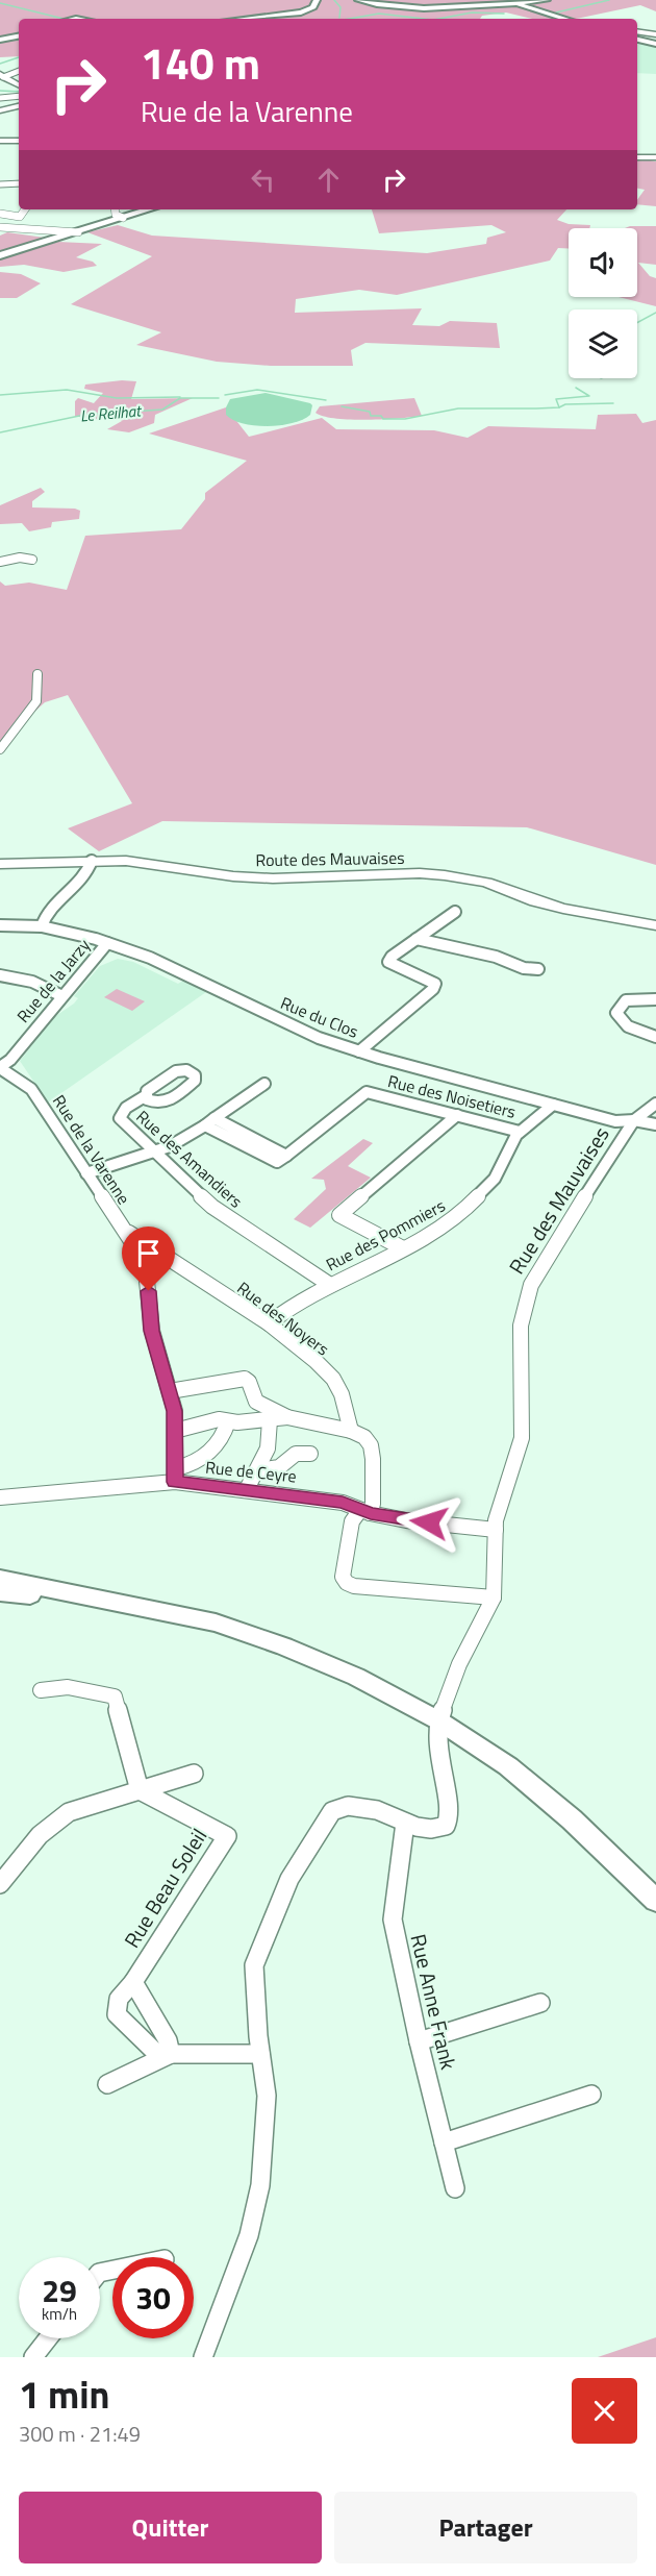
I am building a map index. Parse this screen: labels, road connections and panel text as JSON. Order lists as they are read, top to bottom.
{
  "streets": {
    "street": [
      "Route des Mauvaises",
      "Rue de la Jarzy",
      "Rue du Clos",
      "Rue des Noisetiers",
      "Rue de la Varenne",
      "Rue des Amandiers",
      "Rue des Mauvaises",
      "Rue des Pommiers",
      "Rue des Noyers",
      "Rue de Ceyre",
      "Rue Beau Soleil",
      "Rue Anne Frank"
    ]
  },
  "crossings": [
    ["Rue de la Jarzy", "Rue du Clos"],
    ["Rue de la Jarzy", "Rue de la Varenne"],
    ["Rue du Clos", "Rue des Mauvaises"],
    ["Rue du Clos", "Rue des Pommiers"],
    ["Rue des Noisetiers", "Rue des Pommiers"],
    ["Rue de la Varenne", "Rue des Noyers"],
    ["Rue de la Varenne", "Rue de Ceyre"],
    ["Rue des Amandiers", "Rue des Pommiers"],
    ["Rue des Mauvaises", "Rue de Ceyre"],
    ["Rue des Mauvaises", "Rue Beau Soleil"],
    ["Rue des Mauvaises", "Rue Anne Frank"],
    ["Rue des Pommiers", "Rue des Noyers"]
  ],
  "water": ["Le Reilhat"],
  "page": {
    "turn": ["140 m", "Rue de la Varenne"],
    "speed": "29 km/h",
    "limit": "30",
    "heading": ["1 min", "300 m · 21:49"],
    "buttons": ["Quitter", "Partager"]
  }
}
